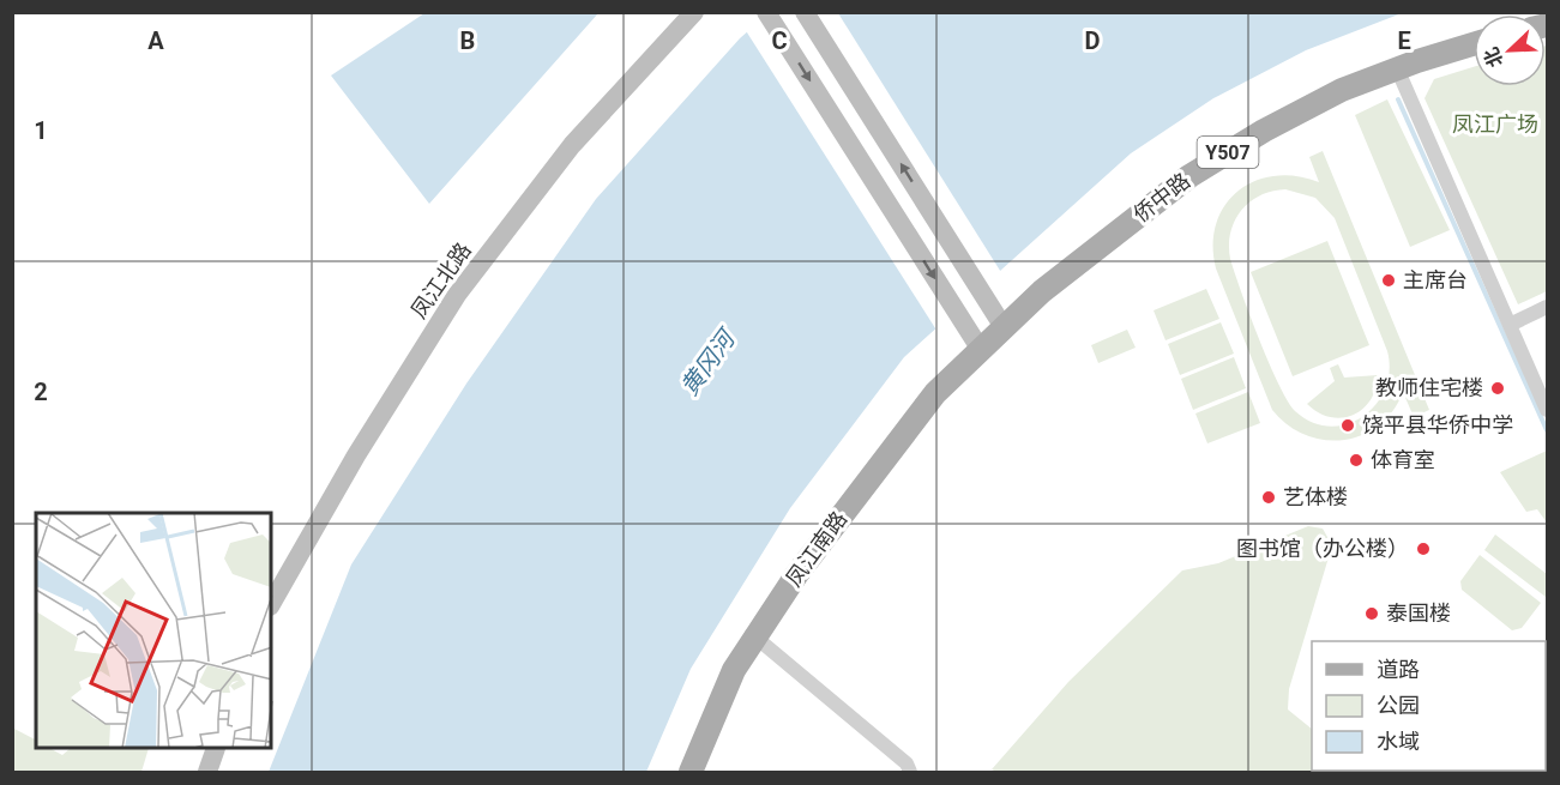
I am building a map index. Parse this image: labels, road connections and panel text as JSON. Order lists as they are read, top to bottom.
{
  "streets": {
    "main road": [
      "Y507",
      "侨中路",
      "凤江北路",
      "凤江南路"
    ]
  },
  "crossings": [
    ["侨中路", "凤江南路"]
  ],
  "water": ["黄冈河"],
  "parks": ["凤江广场"],
  "places": [
    "主席台",
    "教师住宅楼",
    "饶平县华侨中学",
    "体育室",
    "艺体楼",
    "图书馆（办公楼）",
    "泰国楼"
  ],
  "legend": ["道路", "公园", "水域"],
  "north": "bottom left",
  "grid": {
    "columns": [
      "A",
      "B",
      "C",
      "D",
      "E"
    ],
    "rows": ["1", "2"]
  }
}
